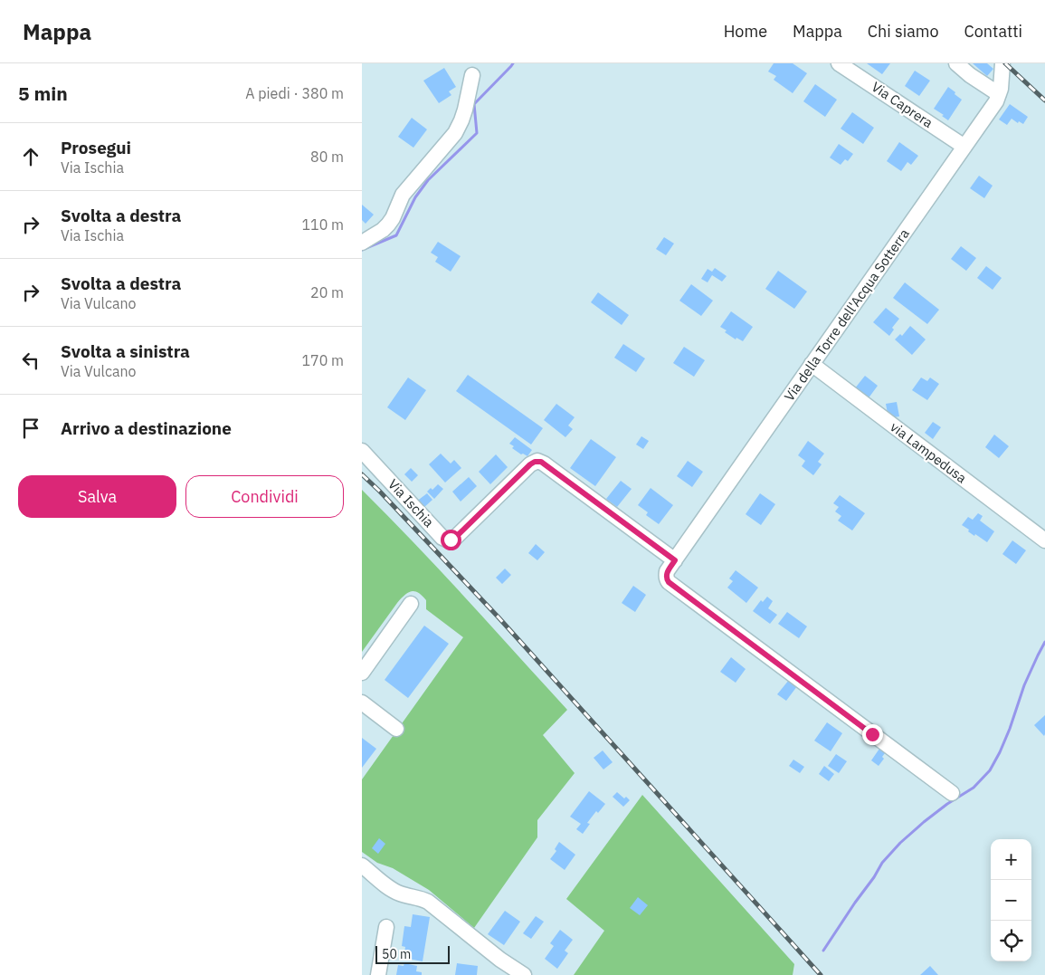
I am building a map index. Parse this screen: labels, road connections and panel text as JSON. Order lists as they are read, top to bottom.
{
  "streets": {
    "street": [
      "Via Caprera",
      "Via della Torre dell'Acqua Sotterra",
      "via Lampedusa",
      "Via Ischia"
    ]
  },
  "crossings": [
    ["Via Caprera", "Via della Torre dell'Acqua Sotterra"],
    ["Via della Torre dell'Acqua Sotterra", "via Lampedusa"],
    ["Via della Torre dell'Acqua Sotterra", "Via Ischia"]
  ],
  "scale_bar": "50 m",
  "page": {
    "header": "Mappa",
    "nav": [
      "Home",
      "Mappa",
      "Chi siamo",
      "Contatti"
    ],
    "heading": ["5 min", "A piedi · 380 m"],
    "list": [
      ["Prosegui", "Via Ischia", "80 m"],
      ["Svolta a destra", "Via Ischia", "110 m"],
      ["Svolta a destra", "Via Vulcano", "20 m"],
      ["Svolta a sinistra", "Via Vulcano", "170 m"],
      "Arrivo a destinazione"
    ],
    "buttons": ["Salva", "Condividi"],
    "map_buttons": ["+", "−"],
    "scale": "50 m"
  }
}
